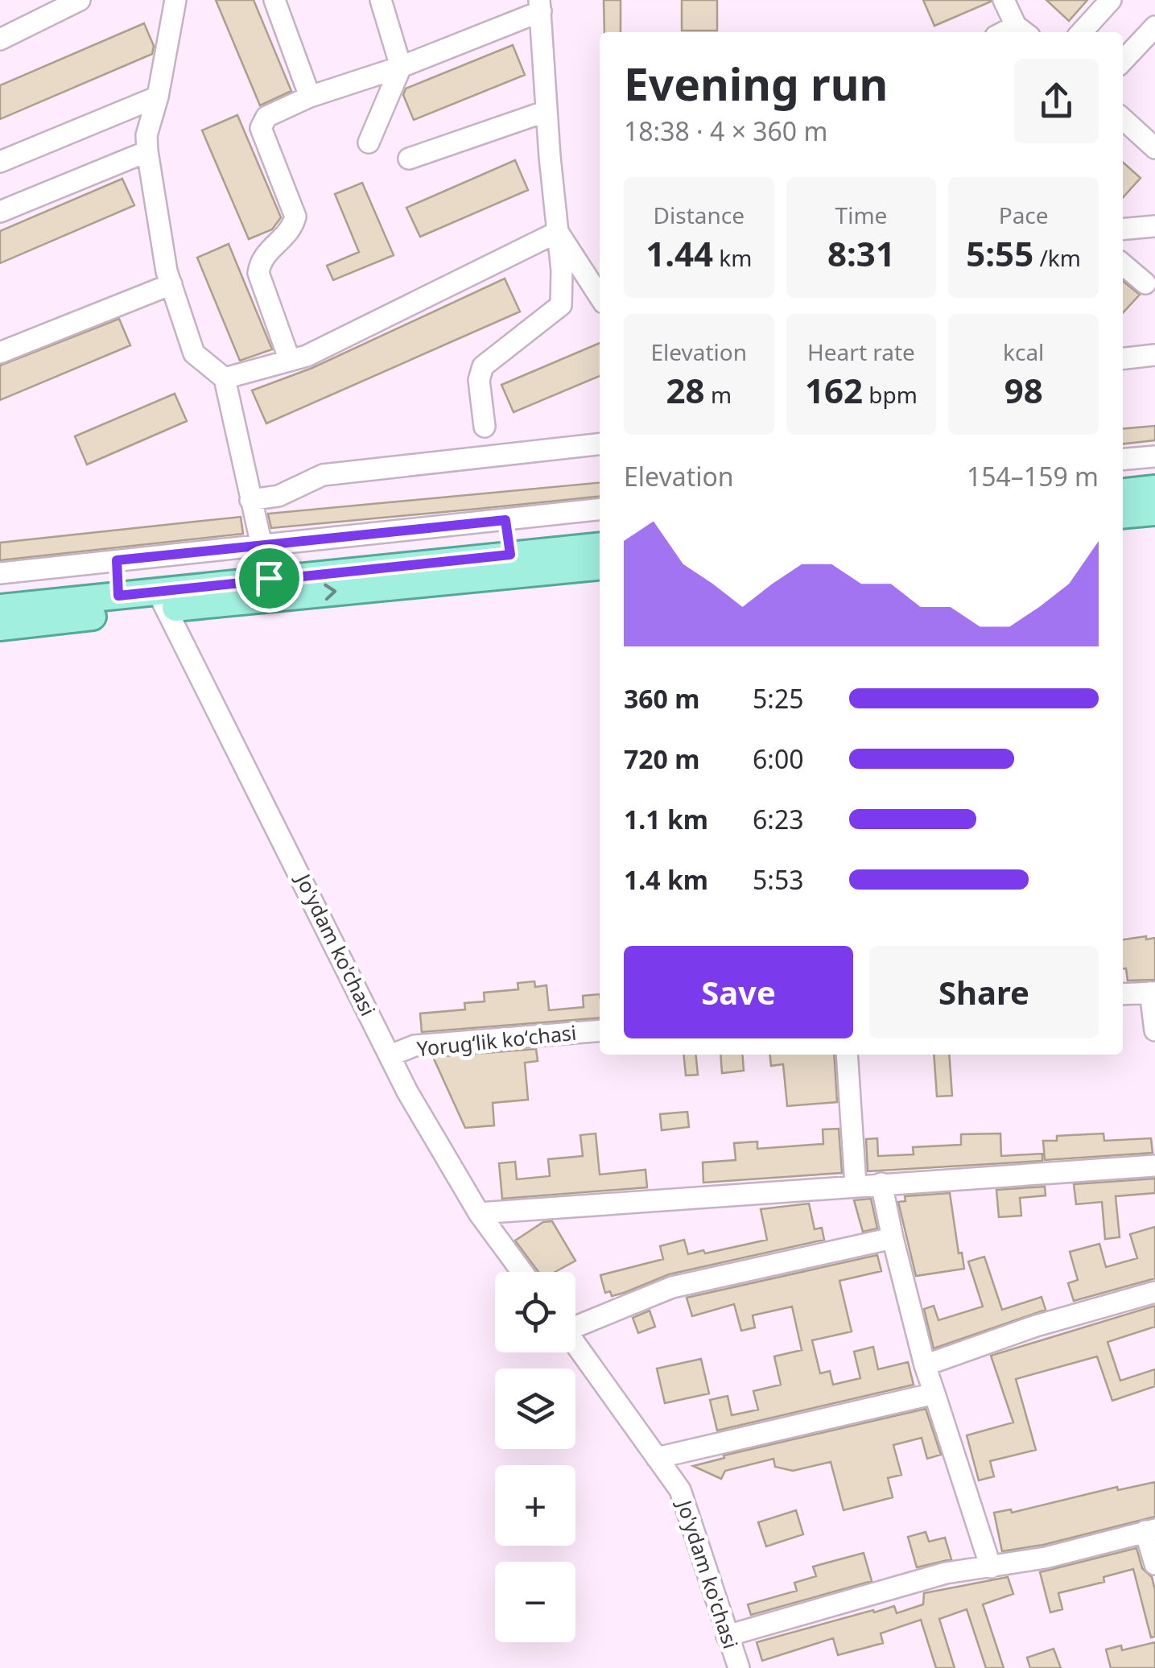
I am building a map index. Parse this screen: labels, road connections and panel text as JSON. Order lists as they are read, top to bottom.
{
  "streets": {
    "street": ["Jo'ydam ko'chasi", "Yorugʻlik koʻchasi"]
  },
  "crossings": [
    ["Jo'ydam ko'chasi", "Yorugʻlik koʻchasi"]
  ],
  "page": {
    "heading": ["Evening run", "18:38 · 4 × 360 m"],
    "stats": [
      ["Distance", "1.44 km"],
      ["Time", "8:31"],
      ["Pace", "5:55 /km"],
      ["Elevation", "28 m"],
      ["Heart rate", "162 bpm"],
      ["kcal", "98"]
    ],
    "chart": ["Elevation", "154–159 m"],
    "list": [
      {
        "name": "360 m",
        "note": "5:25"
      },
      {
        "name": "720 m",
        "note": "6:00"
      },
      {
        "name": "1.1 km",
        "note": "6:23"
      },
      {
        "name": "1.4 km",
        "note": "5:53"
      }
    ],
    "buttons": ["Save", "Share"],
    "map_buttons": ["+", "−"]
  }
}
